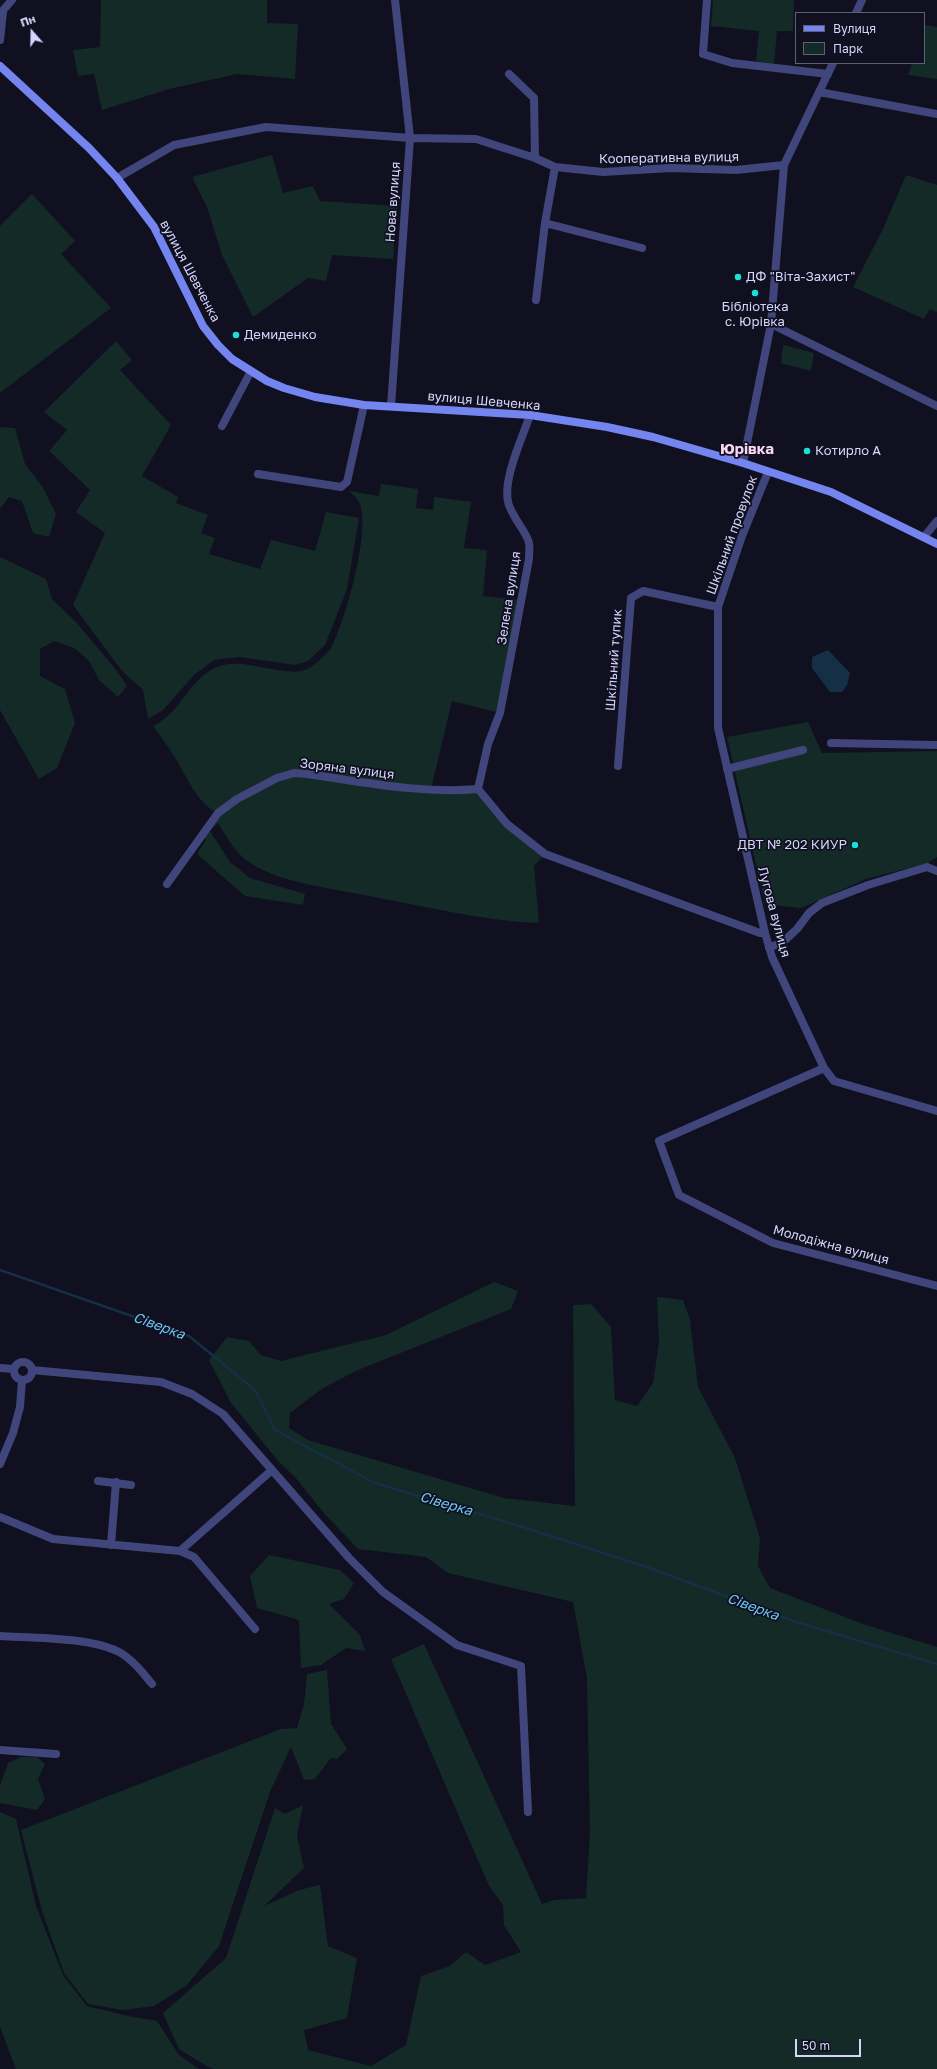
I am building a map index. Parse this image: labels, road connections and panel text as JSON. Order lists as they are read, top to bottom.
{
  "streets": {
    "street": [
      "Кооперативна вулиця",
      "Нова вулиця",
      "вулиця Шевченка",
      "Шкільний провулок",
      "Зелена вулиця",
      "Шкільний тупик",
      "Зоряна вулиця",
      "Лугова вулиця",
      "Молодіжна вулиця"
    ]
  },
  "crossings": [
    ["Кооперативна вулиця", "Нова вулиця"],
    ["Нова вулиця", "вулиця Шевченка"],
    ["вулиця Шевченка", "Шкільний провулок"],
    ["вулиця Шевченка", "Зелена вулиця"],
    ["Шкільний провулок", "Шкільний тупик"],
    ["Шкільний провулок", "Лугова вулиця"],
    ["Зелена вулиця", "Зоряна вулиця"],
    ["Шкільний тупик", "Лугова вулиця"],
    ["Лугова вулиця", "Молодіжна вулиця"]
  ],
  "districts": ["Юрівка"],
  "water": ["Сіверка"],
  "places": [
    "ДФ \"Віта-Захист\"",
    "Бібліотека с. Юрівка",
    "Демиденко",
    "Котирло А",
    "ДВТ № 202 КИУР"
  ],
  "legend": ["Вулиця", "Парк"],
  "scale_bar": "50 m",
  "north": "top"
}
